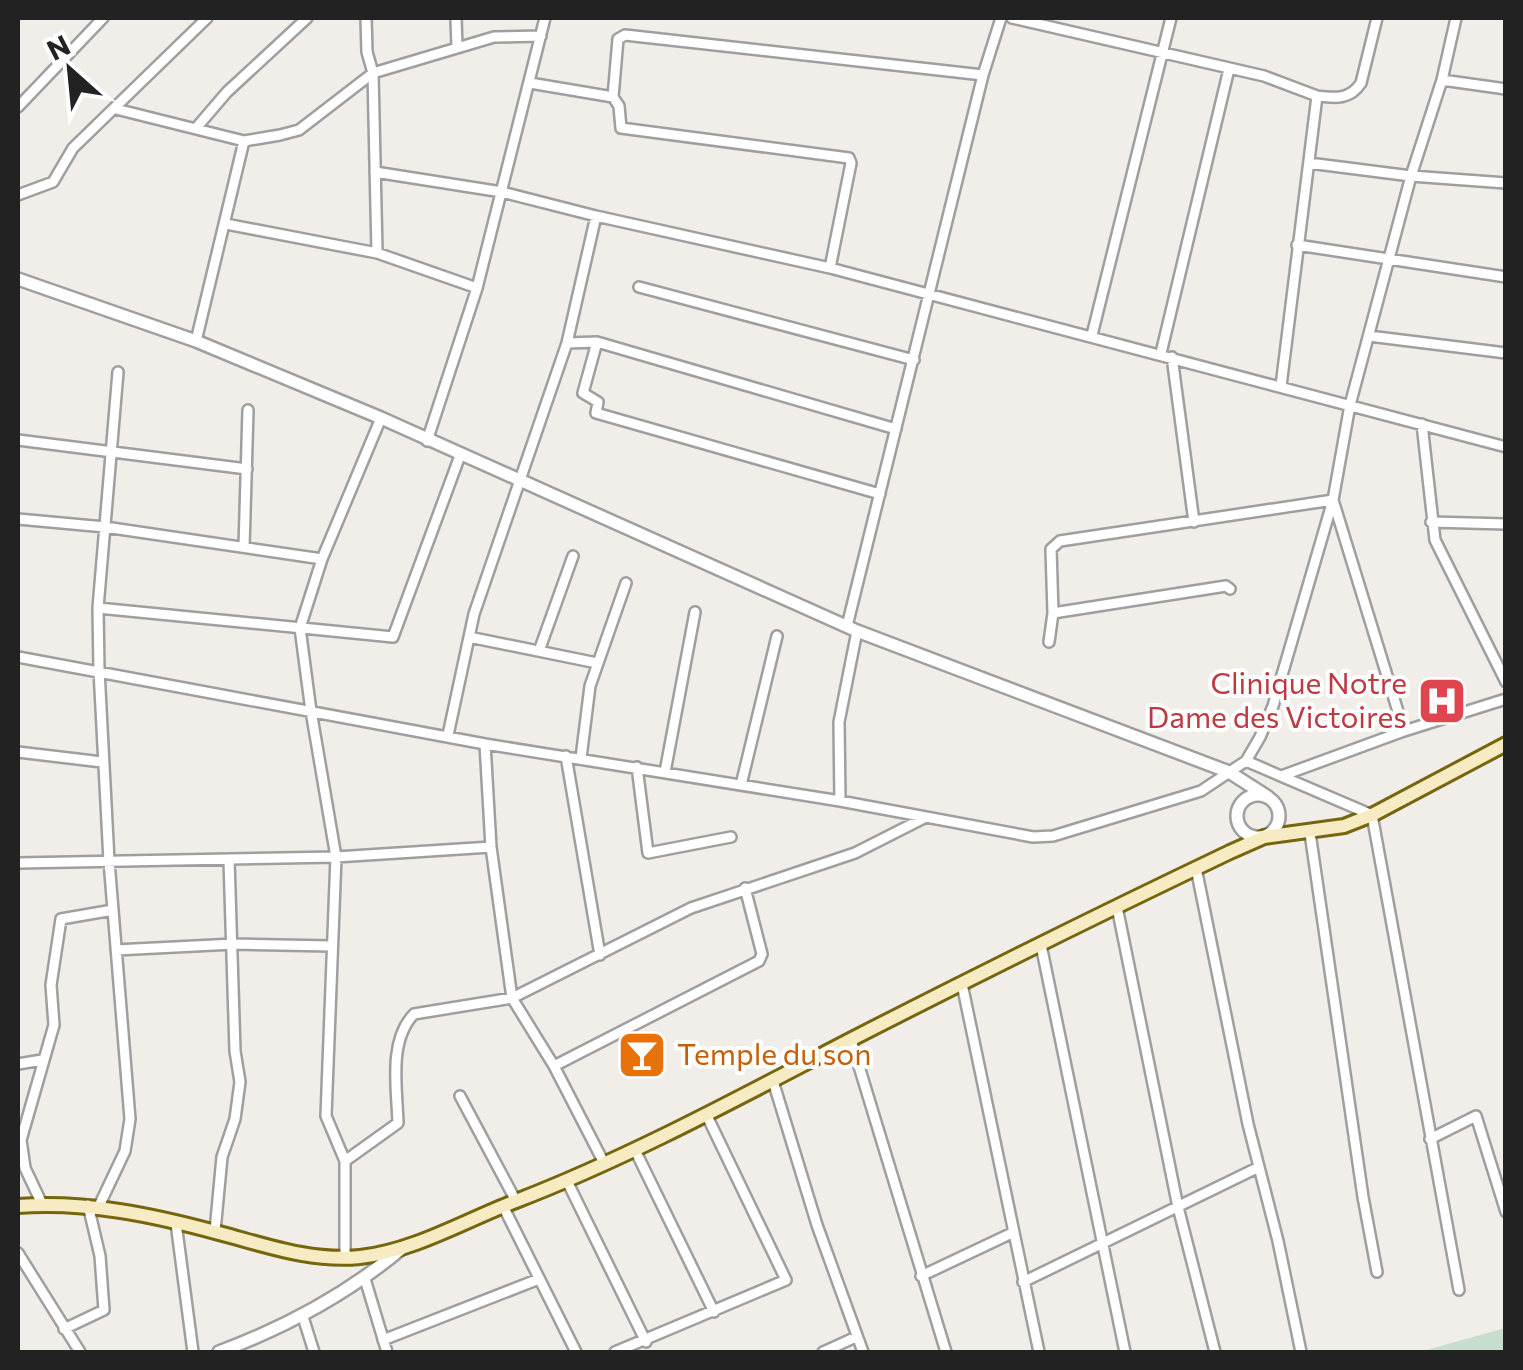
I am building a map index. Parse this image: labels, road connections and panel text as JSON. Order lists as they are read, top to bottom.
{
  "places": {
    "hospital": ["Clinique Notre Dame des Victoires"],
    "bar": ["Temple du son"]
  },
  "north": "top left"
}
